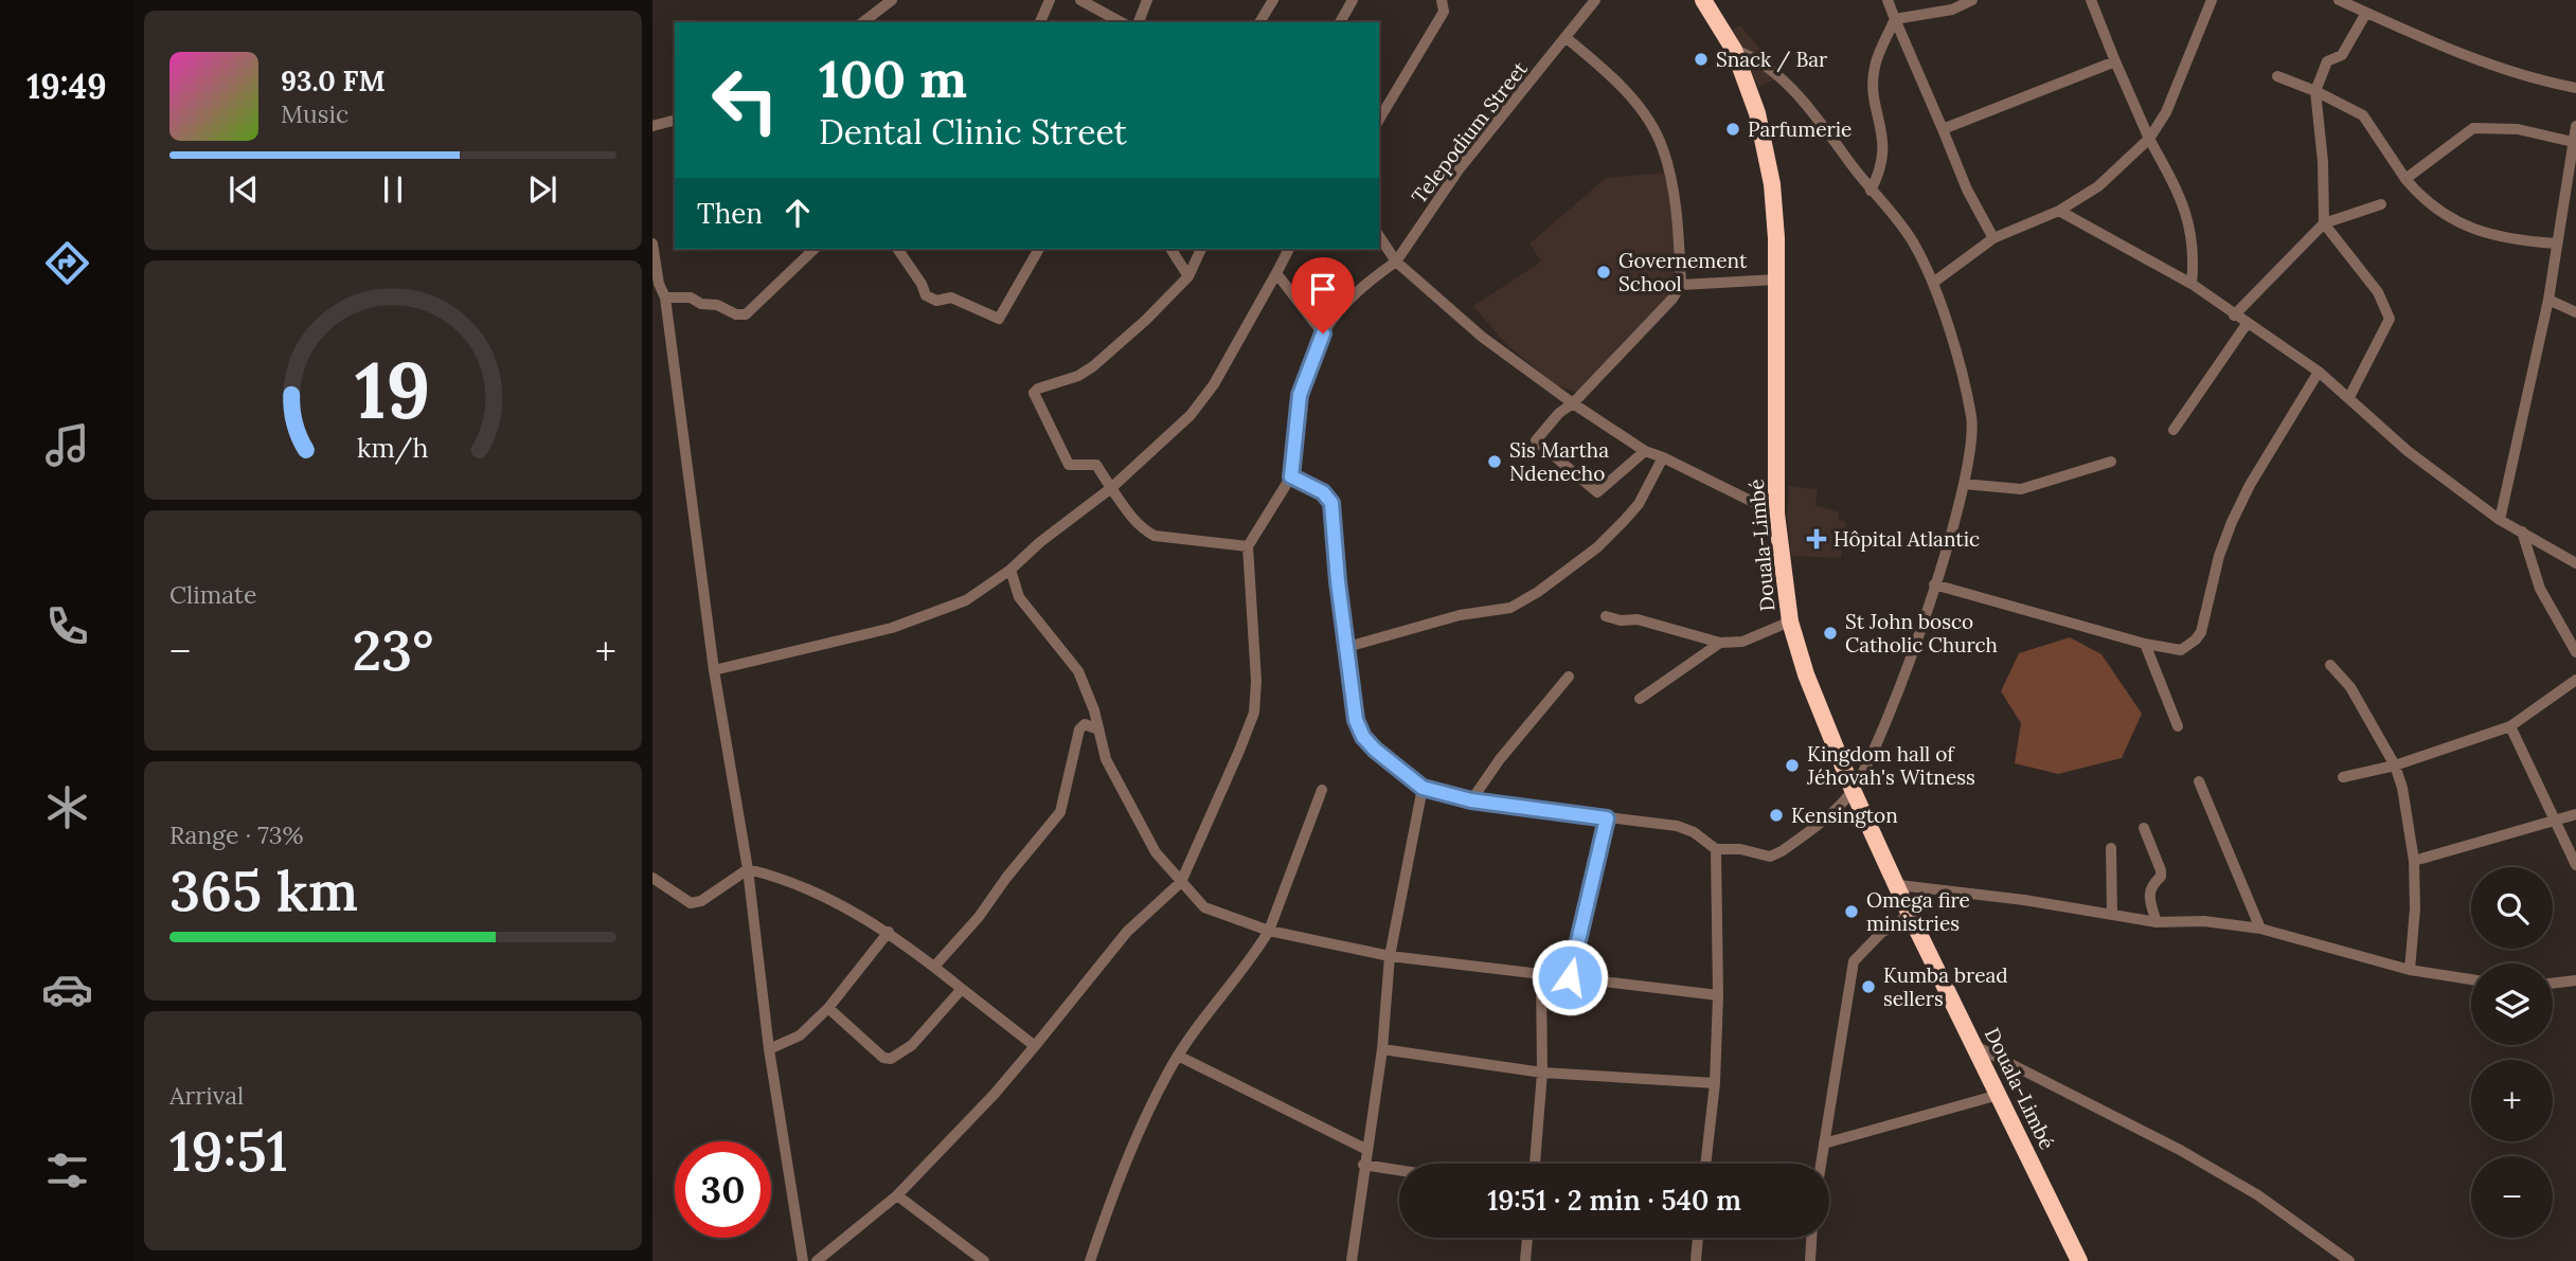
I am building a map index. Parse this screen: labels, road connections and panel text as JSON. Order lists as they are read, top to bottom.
{
  "streets": {
    "highway": ["Douala-Limbé"],
    "street": ["Telepodium Street"]
  },
  "places": {
    "other": [
      "Snack / Bar",
      "Parfumerie",
      "Governement School",
      "Sis Martha Ndenecho",
      "St John bosco Catholic Church",
      "Kingdom hall of Jéhovah's Witness",
      "Kensington",
      "Omega fire ministries",
      "Kumba bread sellers"
    ],
    "health": ["Hôpital Atlantic"]
  },
  "page": {
    "tabs": "19:49",
    "turn": ["100 m", "Dental Clinic Street"],
    "song": ["93.0 FM", "Music"],
    "then": "Then",
    "tile": [
      "Climate",
      ["Range · 73%", "365 km"],
      ["Arrival", "19:51"]
    ],
    "heat": ["−", "23°", "+"],
    "map_buttons": ["+", "−"],
    "limit": "30",
    "trip": "19:51 · 2 min · 540 m",
    "gauge": ["19", "km/h"]
  }
}
